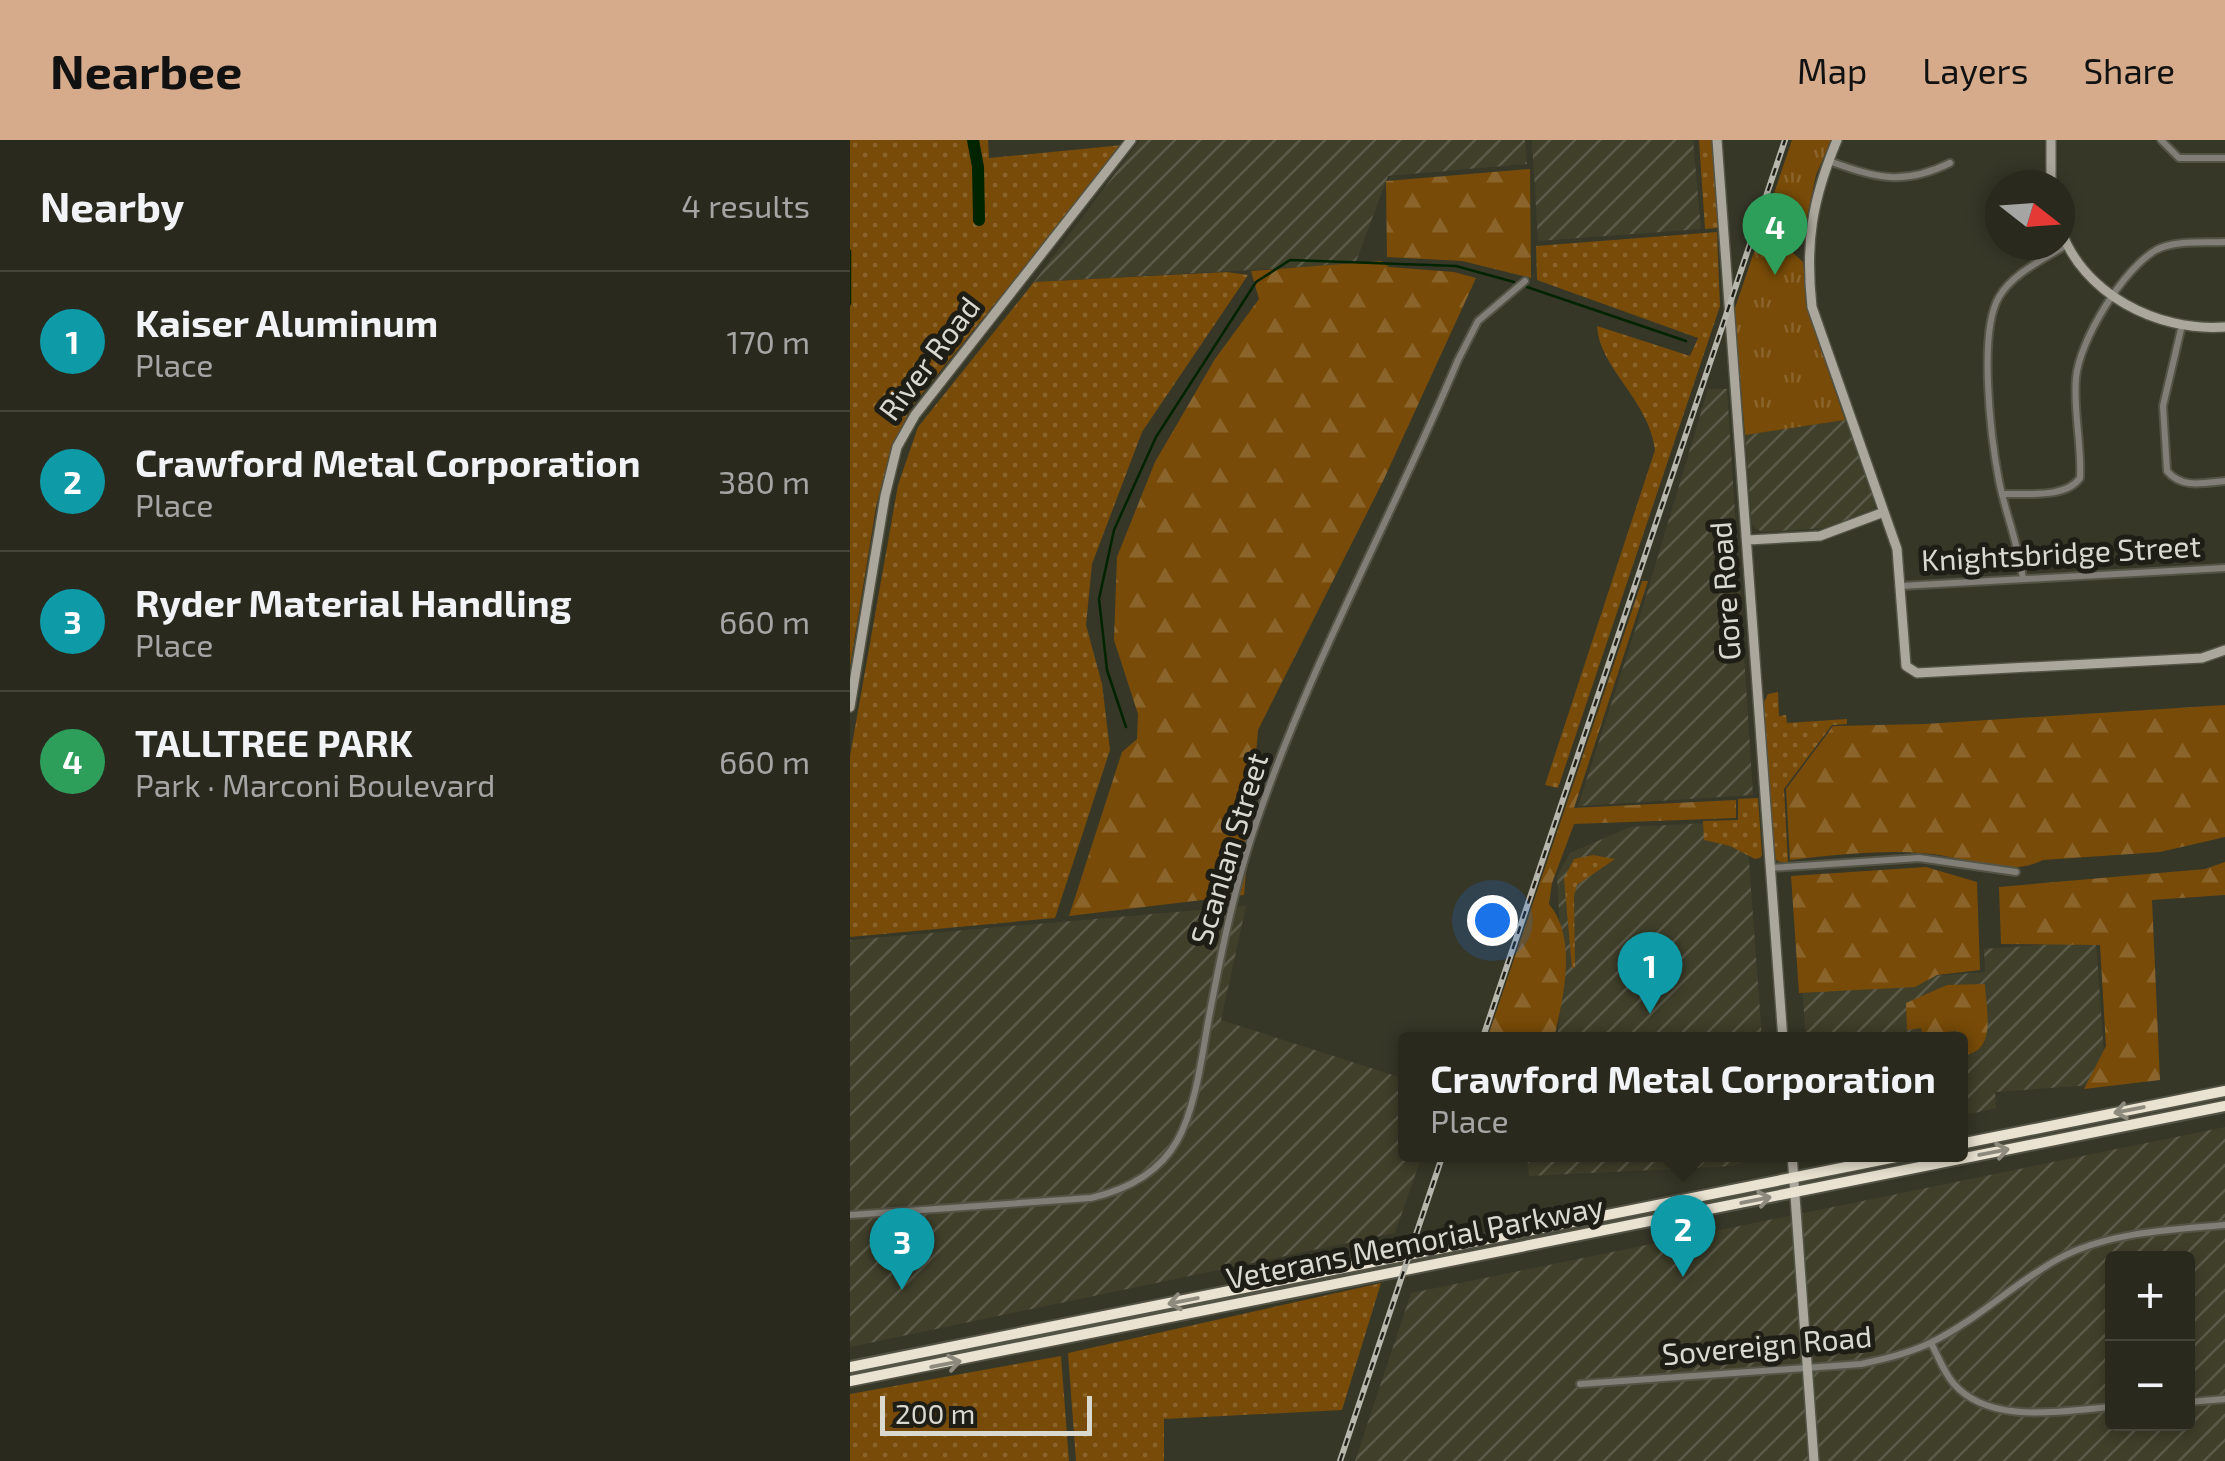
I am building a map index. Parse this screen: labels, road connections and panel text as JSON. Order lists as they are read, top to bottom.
{
  "streets": {
    "highway": ["Veterans Memorial Parkway"],
    "street": [
      "River Road",
      "Knightsbridge Street",
      "Gore Road",
      "Scanlan Street",
      "Sovereign Road"
    ]
  },
  "scale_bar": "200 m",
  "north": "right",
  "page": {
    "header": "Nearbee",
    "nav": ["Map", "Layers", "Share"],
    "heading": ["Nearby", "4 results"],
    "pins": [
      "4",
      "1",
      "2",
      "3"
    ],
    "list": [
      {
        "mark": "1",
        "name": "Kaiser Aluminum",
        "note": "Place",
        "value": "170 m"
      },
      {
        "mark": "2",
        "name": "Crawford Metal Corporation",
        "note": "Place",
        "value": "380 m"
      },
      {
        "mark": "3",
        "name": "Ryder Material Handling",
        "note": "Place",
        "value": "660 m"
      },
      {
        "mark": "4",
        "name": "TALLTREE PARK",
        "note": "Park · Marconi Boulevard",
        "value": "660 m"
      }
    ],
    "popup": ["Crawford Metal Corporation", "Place"],
    "map_buttons": ["+", "−"],
    "scale": "200 m"
  }
}
